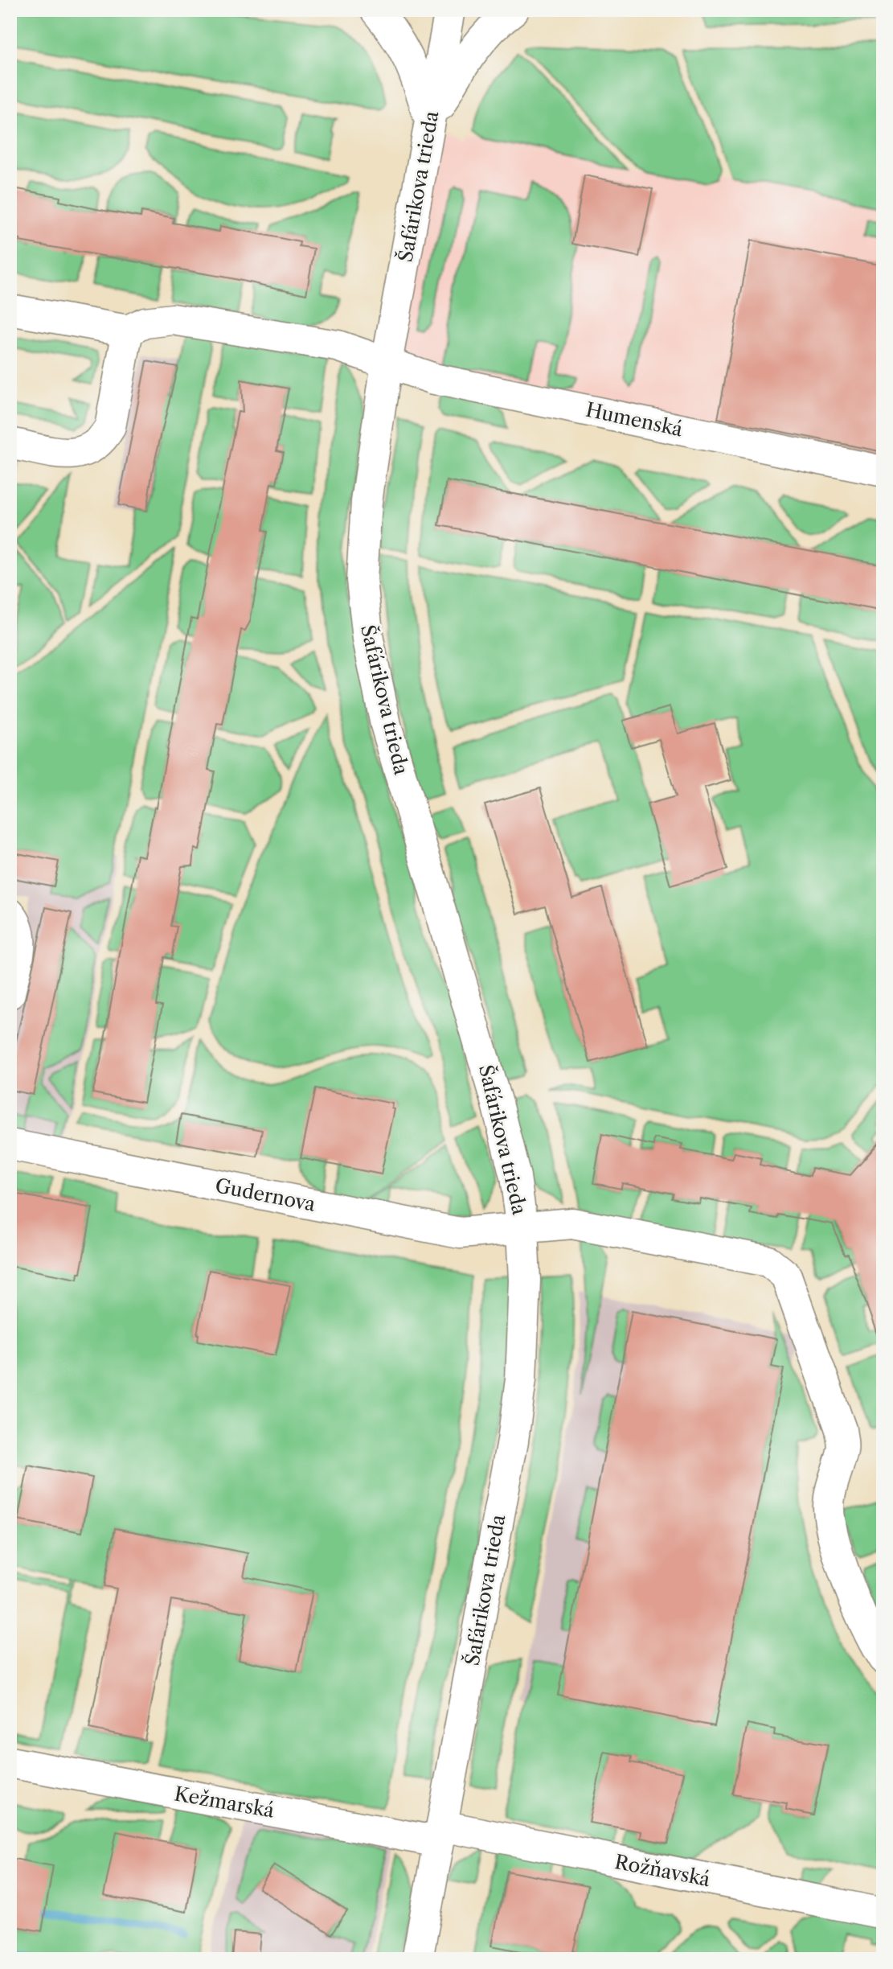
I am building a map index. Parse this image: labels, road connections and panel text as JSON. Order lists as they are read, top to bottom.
{
  "streets": {
    "street": [
      "Šafárikova trieda",
      "Humenská",
      "Gudernova",
      "Kežmarská",
      "Rožňavská"
    ]
  },
  "crossings": [
    ["Šafárikova trieda", "Humenská"],
    ["Šafárikova trieda", "Gudernova"],
    ["Šafárikova trieda", "Kežmarská"],
    ["Šafárikova trieda", "Rožňavská"],
    ["Kežmarská", "Rožňavská"]
  ]
}
